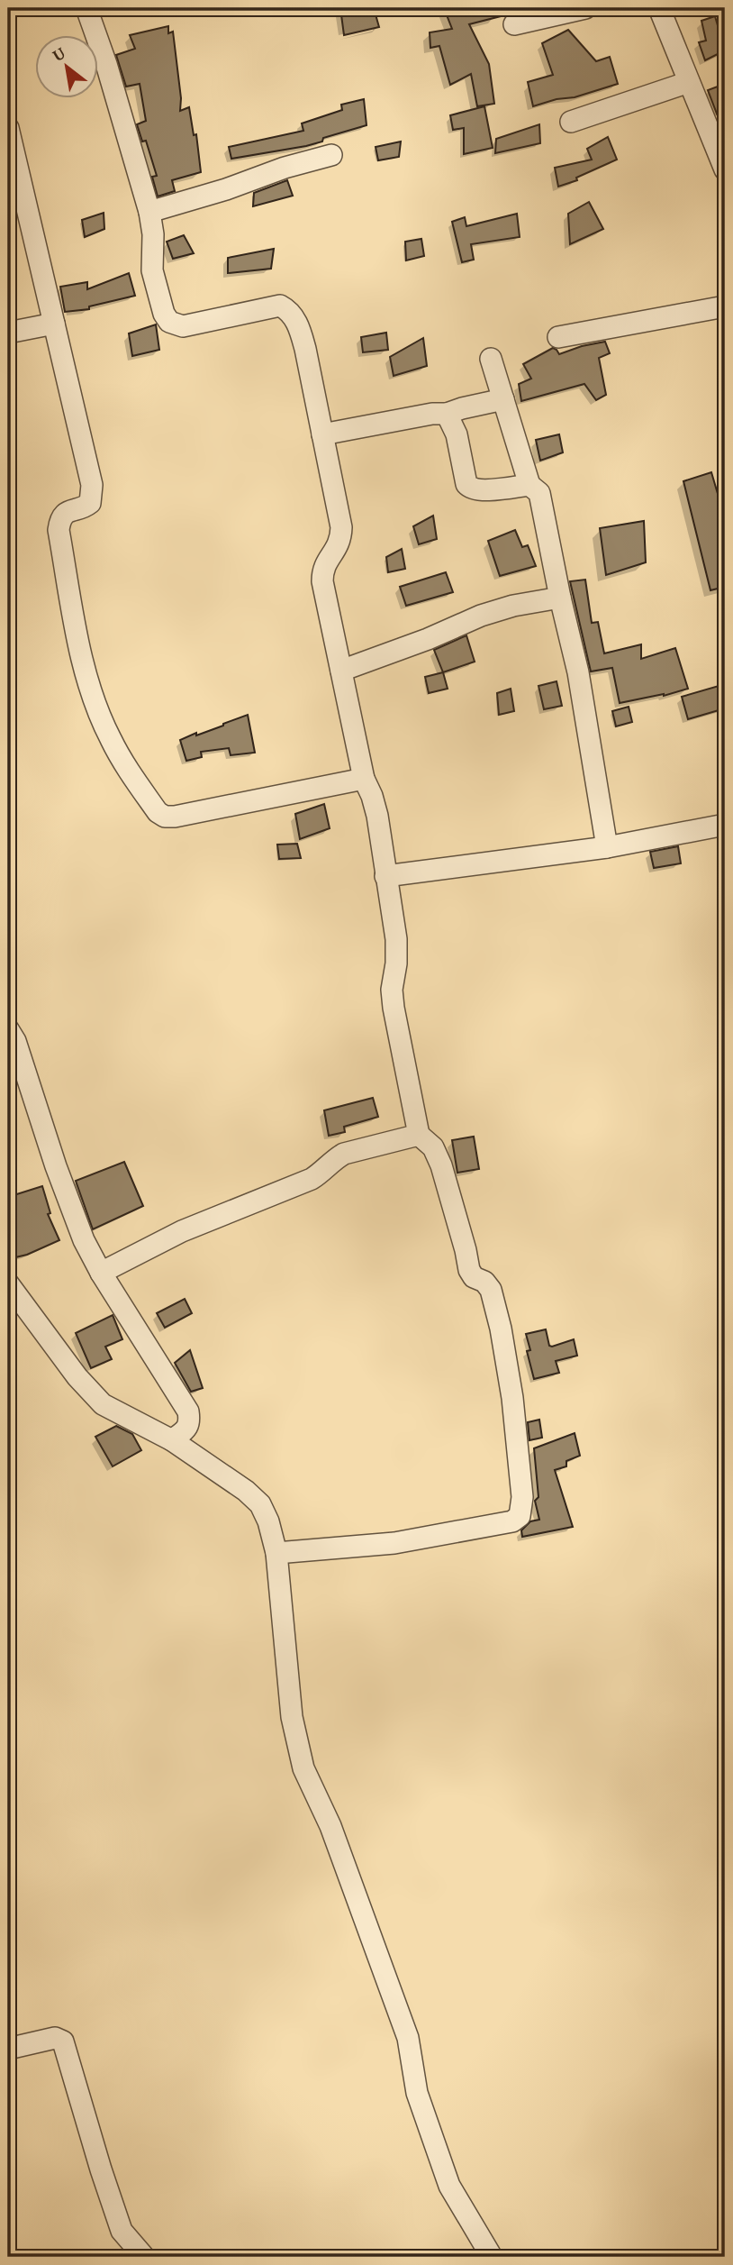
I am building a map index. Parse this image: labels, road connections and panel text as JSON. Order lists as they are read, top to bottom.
{
  "north": "top left"
}
